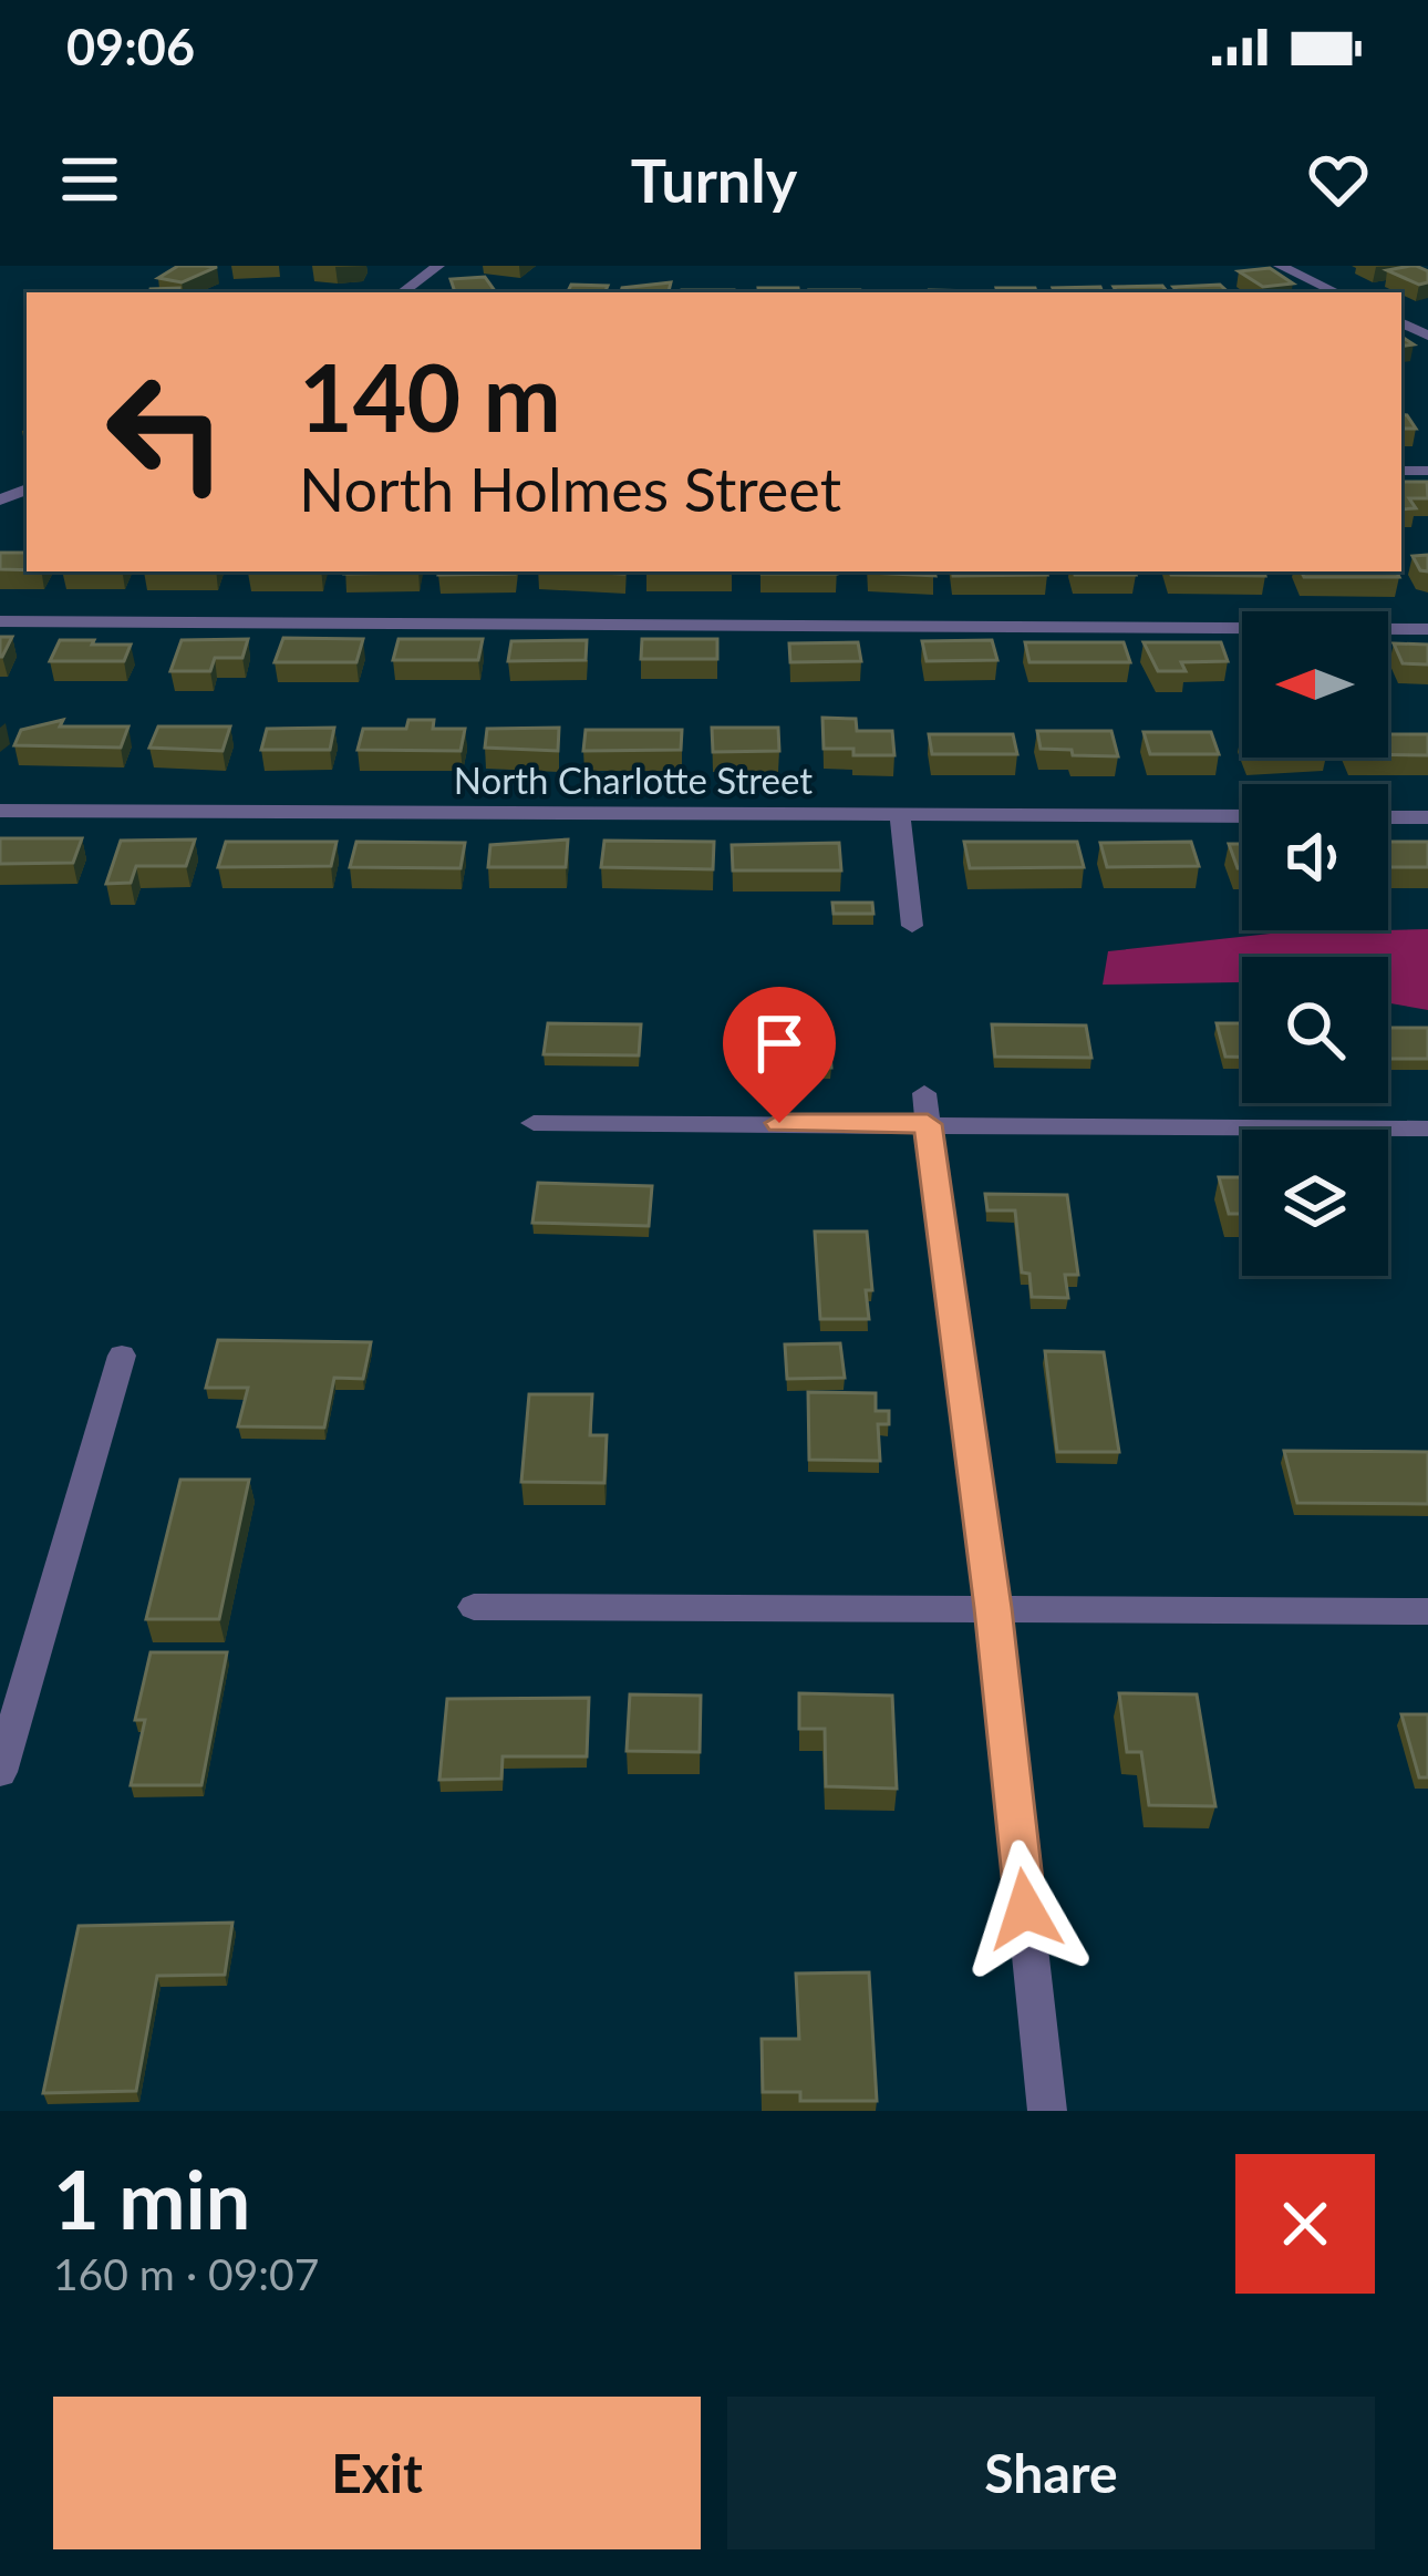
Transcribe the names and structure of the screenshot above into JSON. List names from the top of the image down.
{
  "streets": {
    "street": ["North Charlotte Street"]
  },
  "north": "left",
  "page": {
    "status": "09:06",
    "header": "Turnly",
    "turn": ["140 m", "North Holmes Street"],
    "heading": ["1 min", "160 m · 09:07"],
    "buttons": ["Exit", "Share"]
  }
}
